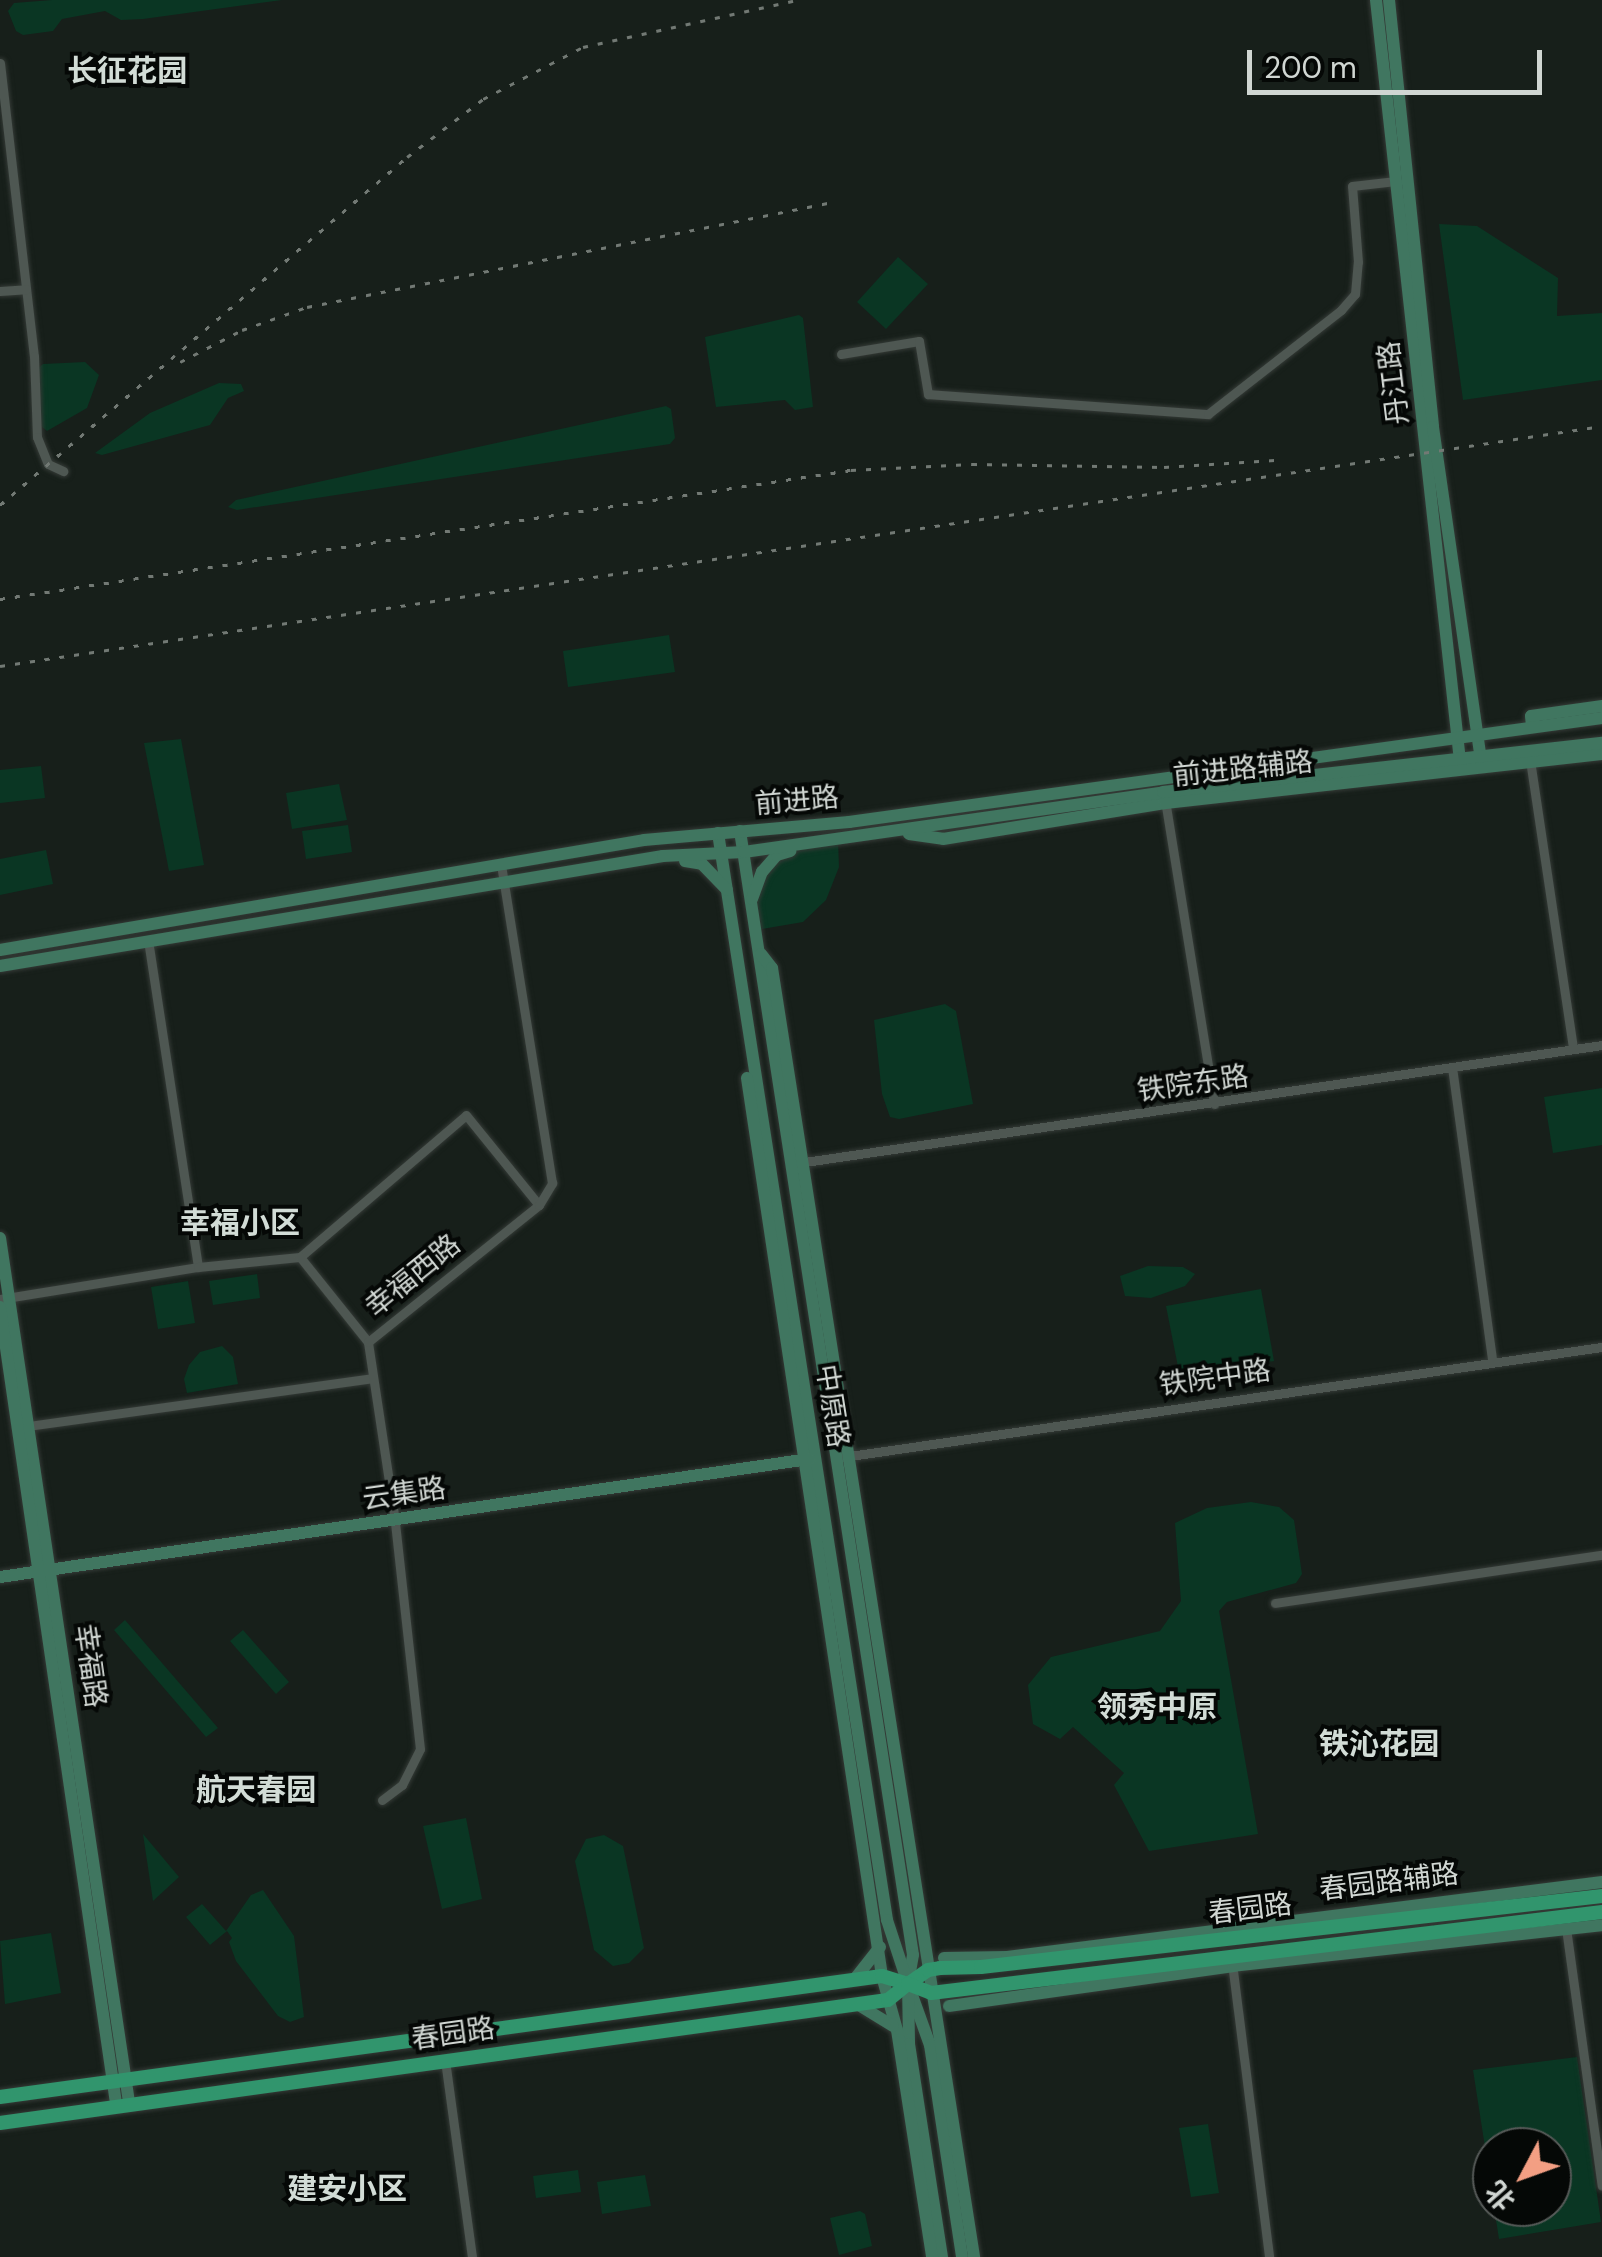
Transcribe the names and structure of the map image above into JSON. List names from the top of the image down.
{
  "streets": {
    "main road": [
      "丹江路",
      "前进路辅路",
      "前进路",
      "中原路",
      "云集路",
      "幸福路",
      "春园路辅路",
      "春园路"
    ],
    "street": ["铁院东路", "幸福西路", "铁院中路"]
  },
  "crossings": [
    ["丹江路", "前进路"],
    ["前进路辅路", "前进路"],
    ["前进路", "中原路"],
    ["铁院东路", "中原路"],
    ["幸福西路", "云集路"],
    ["铁院中路", "中原路"],
    ["中原路", "云集路"],
    ["中原路", "春园路"],
    ["云集路", "幸福路"],
    ["幸福路", "春园路"]
  ],
  "districts": [
    "长征花园",
    "幸福小区",
    "领秀中原",
    "铁沁花园",
    "航天春园",
    "建安小区"
  ],
  "scale_bar": "200 m",
  "north": "bottom left"
}
